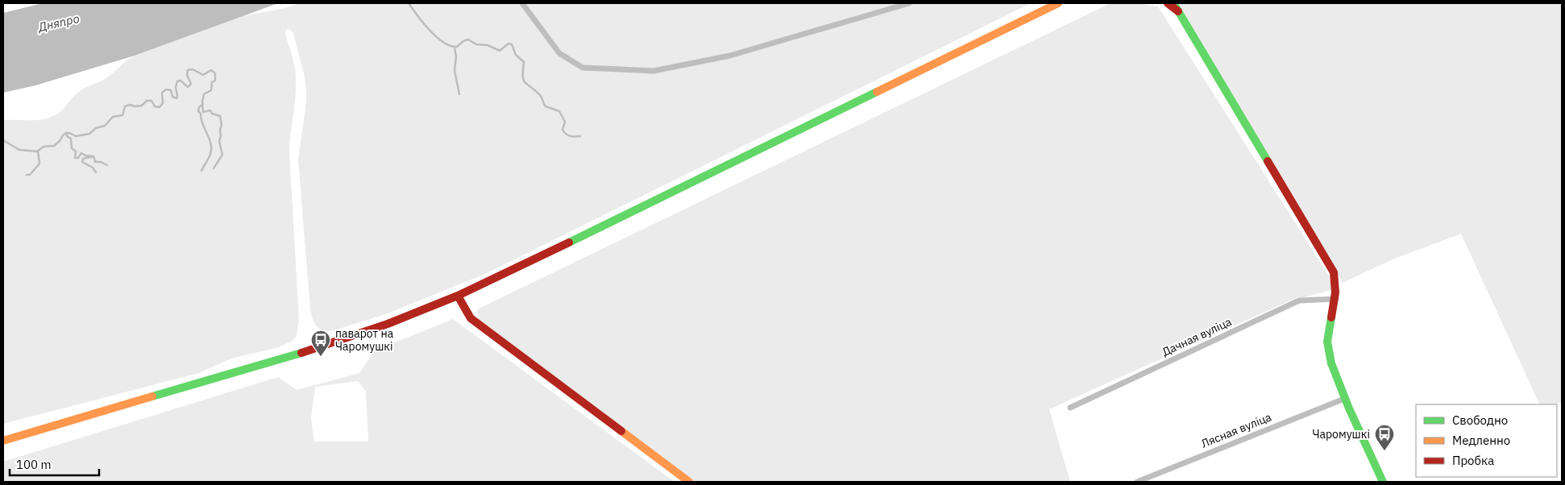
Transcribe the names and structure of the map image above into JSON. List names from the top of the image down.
{
  "streets": {
    "street": ["Дачная вуліца", "Лясная вуліца"]
  },
  "water": ["Дняпро"],
  "places": {
    "bus stop": ["паварот на Чаромушкі", "Чаромушкі"]
  },
  "legend": ["Свободно", "Медленно", "Пробка"],
  "scale_bar": "100 m"
}
